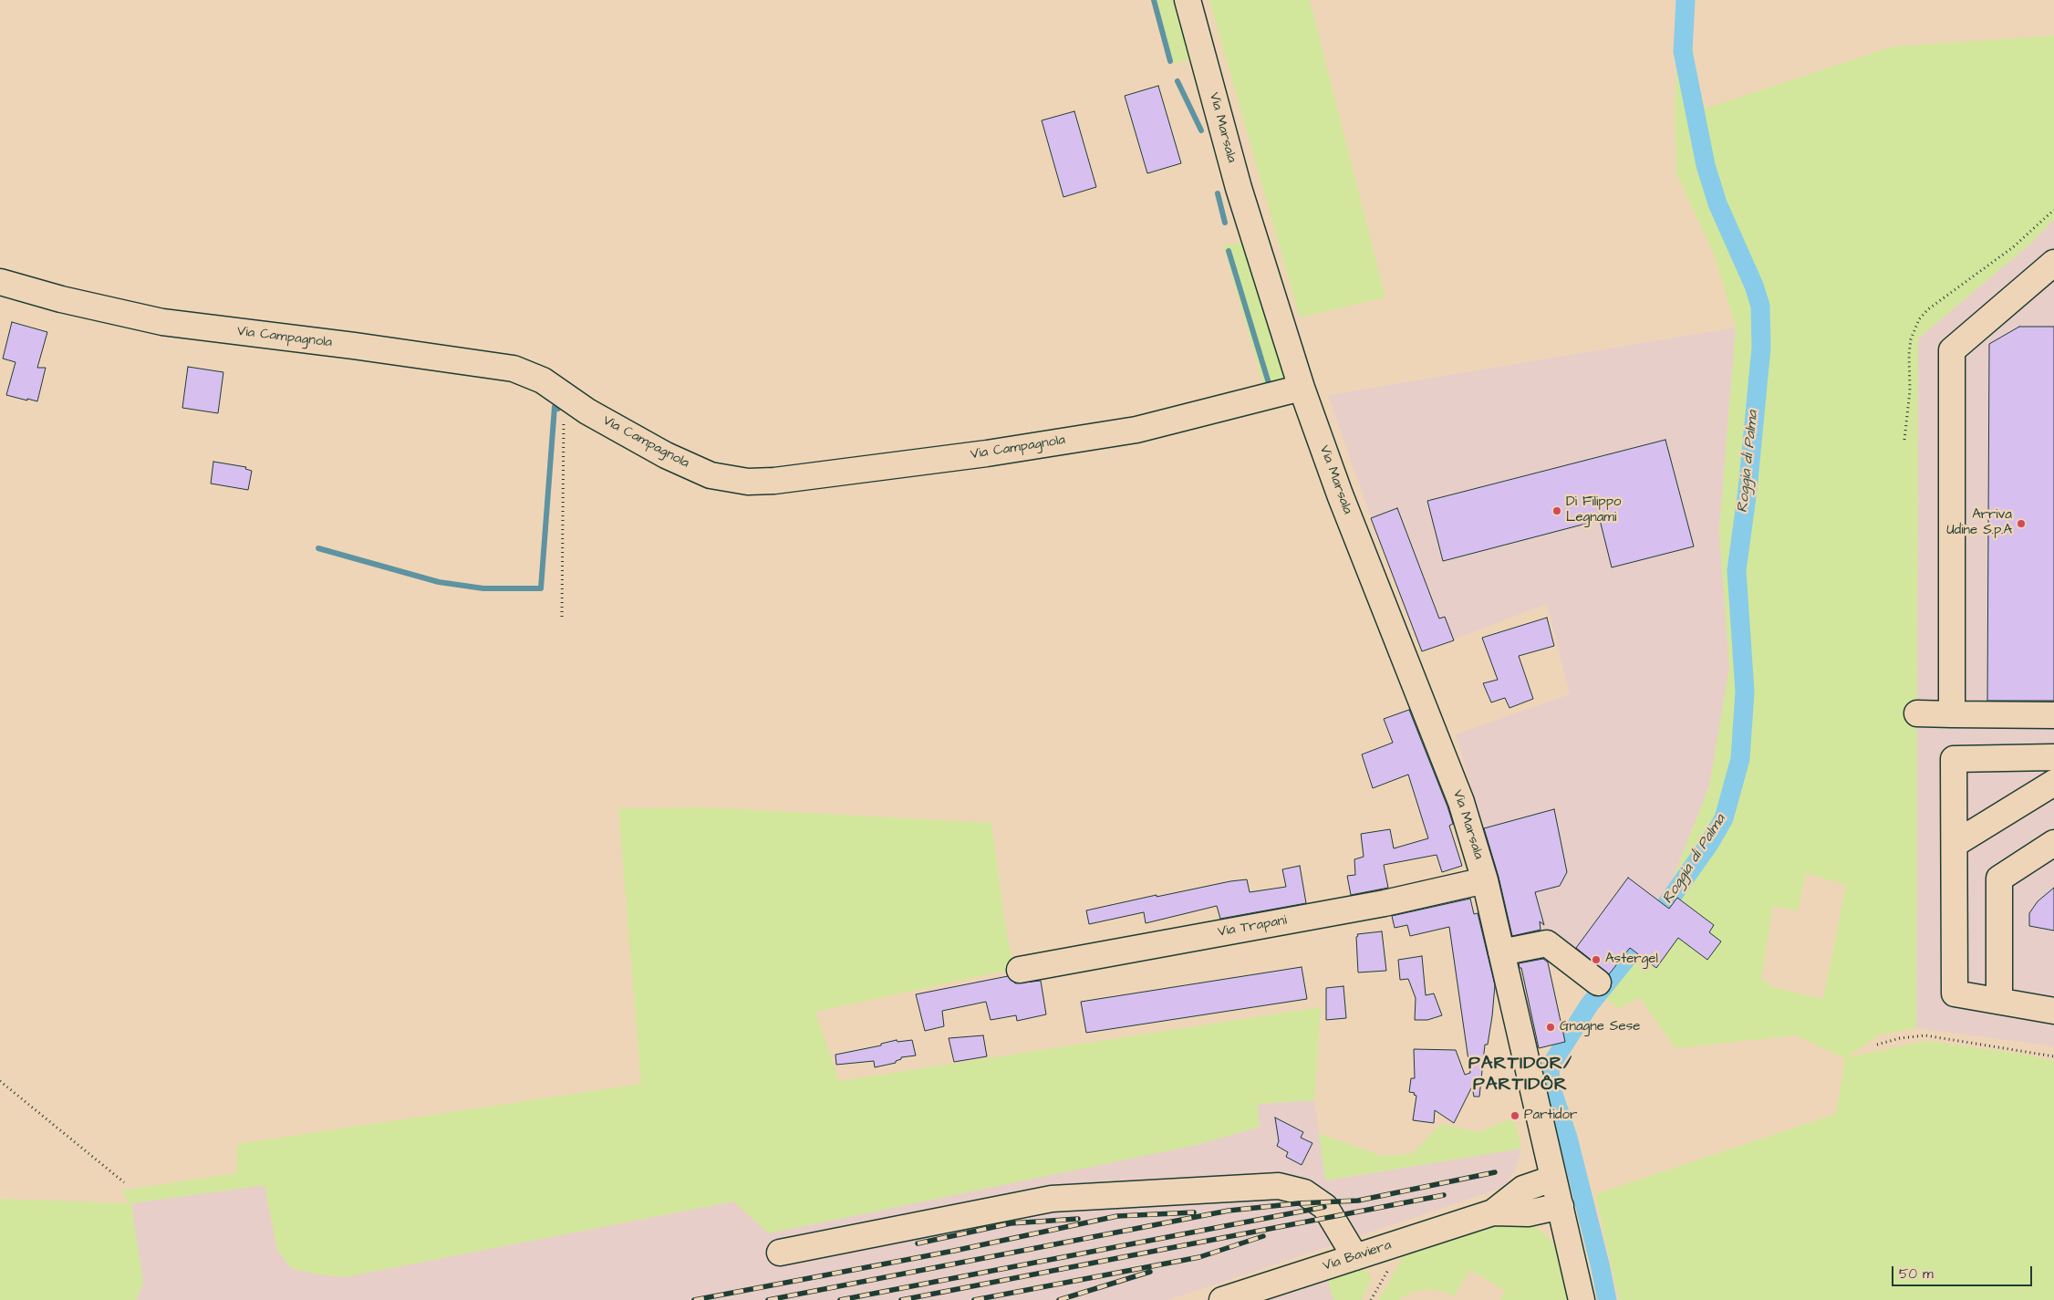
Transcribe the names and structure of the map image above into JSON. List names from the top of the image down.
{
  "streets": {
    "street": [
      "Via Marsala",
      "Via Campagnola",
      "Via Trapani",
      "Via Baviera"
    ]
  },
  "crossings": [
    ["Via Marsala", "Via Campagnola"],
    ["Via Marsala", "Via Trapani"],
    ["Via Marsala", "Via Baviera"]
  ],
  "districts": ["PARTIDOR/ PARTIDÔR"],
  "water": ["Roggia di Palma"],
  "places": [
    "Di Filippo Legnami",
    "Arriva Udine S.p.A",
    "Astergel",
    "Gnagne Sese",
    "Partidor"
  ],
  "scale_bar": "50 m"
}
